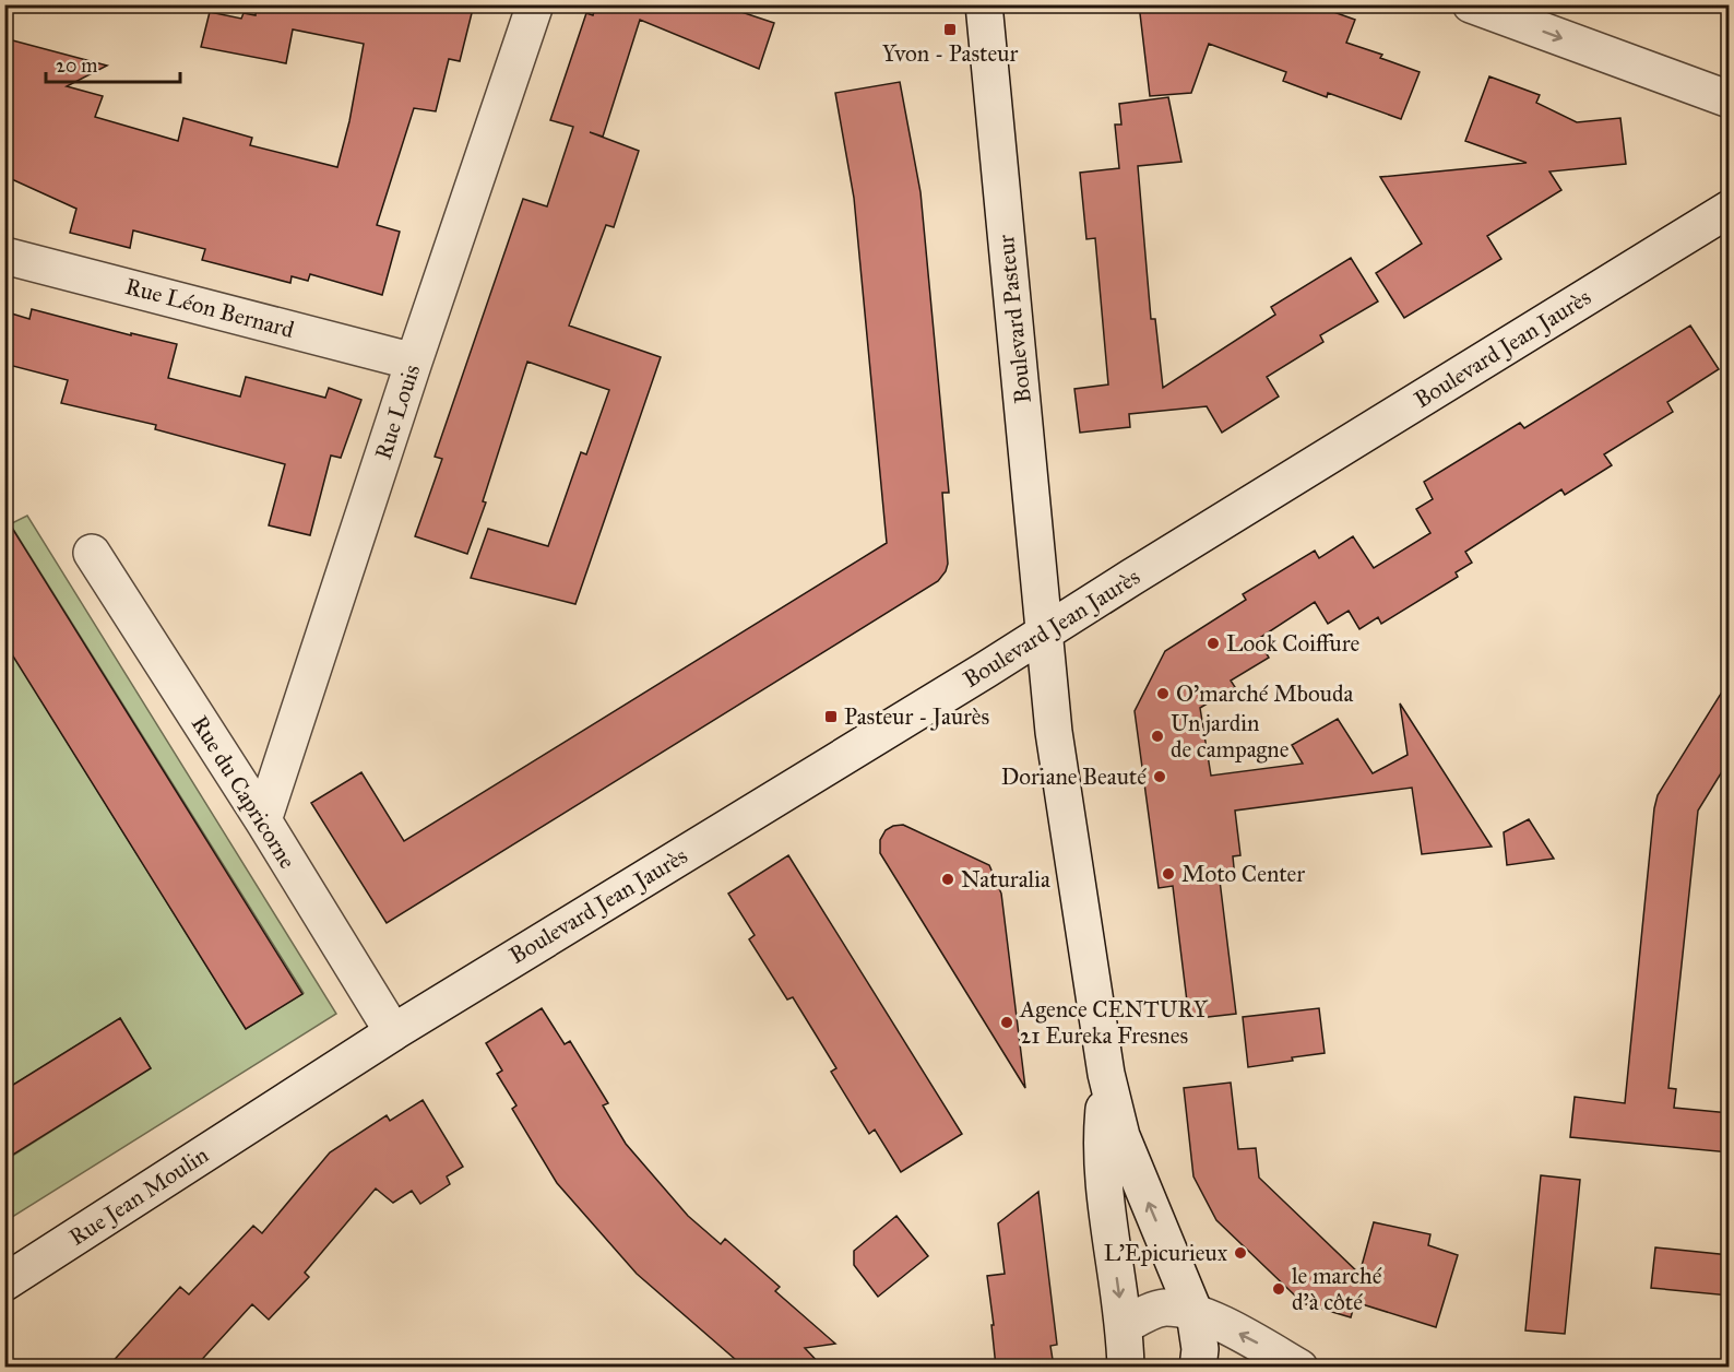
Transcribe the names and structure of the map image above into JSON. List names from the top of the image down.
{
  "streets": {
    "street": [
      "Rue Léon Bernard",
      "Boulevard Pasteur",
      "Boulevard Jean Jaurès",
      "Rue Louis",
      "Rue du Capricorne",
      "Rue Jean Moulin"
    ]
  },
  "crossings": [
    ["Rue Léon Bernard", "Rue Louis"],
    ["Boulevard Pasteur", "Boulevard Jean Jaurès"],
    ["Boulevard Jean Jaurès", "Rue du Capricorne"],
    ["Boulevard Jean Jaurès", "Rue Jean Moulin"],
    ["Rue Louis", "Rue du Capricorne"]
  ],
  "places": {
    "transit": ["Yvon - Pasteur", "Pasteur - Jaurès"],
    "other": [
      "Look Coiffure",
      "O'marché Mbouda",
      "Un jardin de campagne",
      "Doriane Beauté",
      "Moto Center",
      "Naturalia",
      "Agence CENTURY 21 Eureka Fresnes",
      "L'Epicurieux",
      "le marché d'à côté"
    ]
  },
  "scale_bar": "20 m"
}
